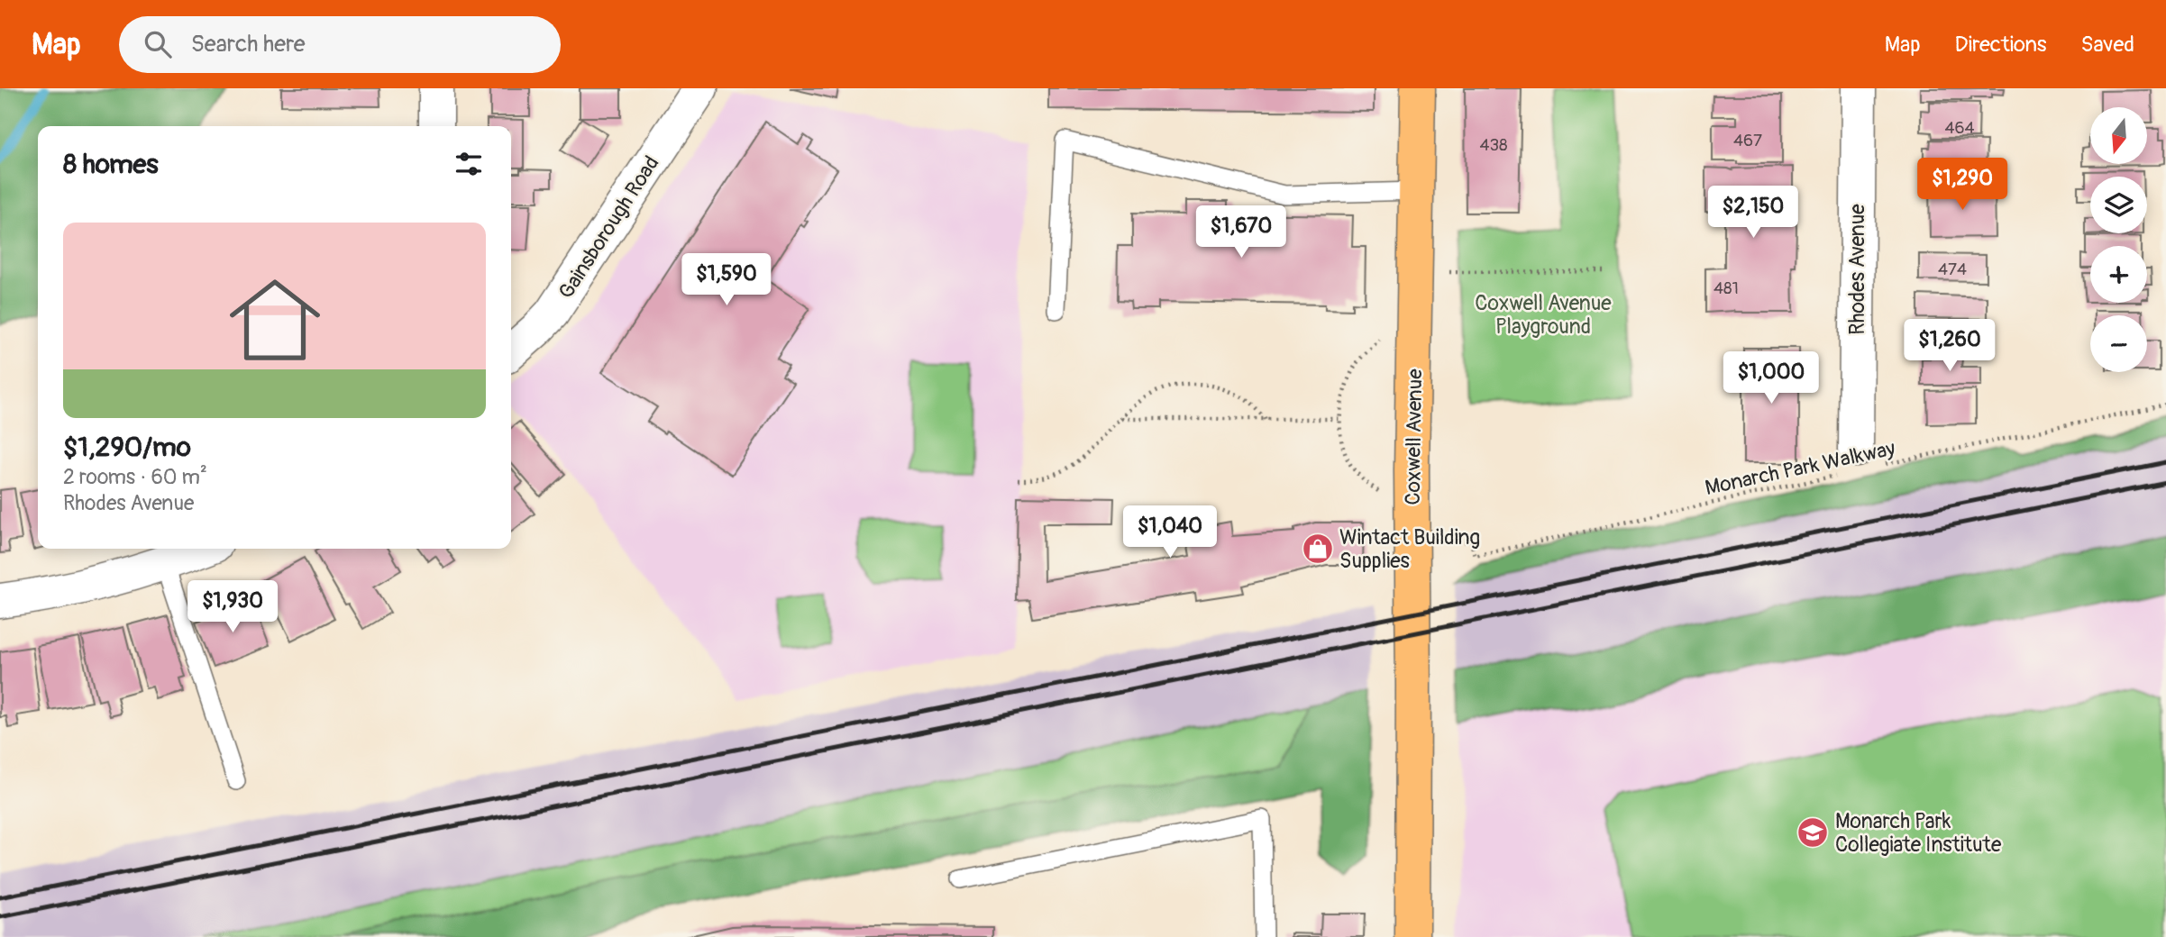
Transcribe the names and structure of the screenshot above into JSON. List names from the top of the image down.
{
  "streets": {
    "main road": ["Coxwell Avenue"],
    "street": ["Gainsborough Road", "Rhodes Avenue"],
    "path": ["Monarch Park Walkway"]
  },
  "crossings": [
    ["Rhodes Avenue", "Monarch Park Walkway"]
  ],
  "parks": ["Coxwell Avenue Playground"],
  "places": {
    "shop": ["Wintact Building Supplies"],
    "school or university": ["Monarch Park Collegiate Institute"]
  },
  "house_numbers": [
    "464",
    "467",
    "438",
    "474",
    "481"
  ],
  "north": "bottom",
  "page": {
    "header": "Map",
    "search": "Search here",
    "nav": ["Map", "Directions", "Saved"],
    "map_buttons": ["+", "−"],
    "heading": "8 homes",
    "price": [
      "$1,290",
      "$2,150",
      "$1,670",
      "$1,590",
      "$1,260",
      "$1,000",
      "$1,040",
      "$1,930"
    ],
    "list": [
      {
        "name": "$1,290/mo",
        "note": "2 rooms · 60 m² · Rhodes Avenue"
      }
    ]
  }
}
